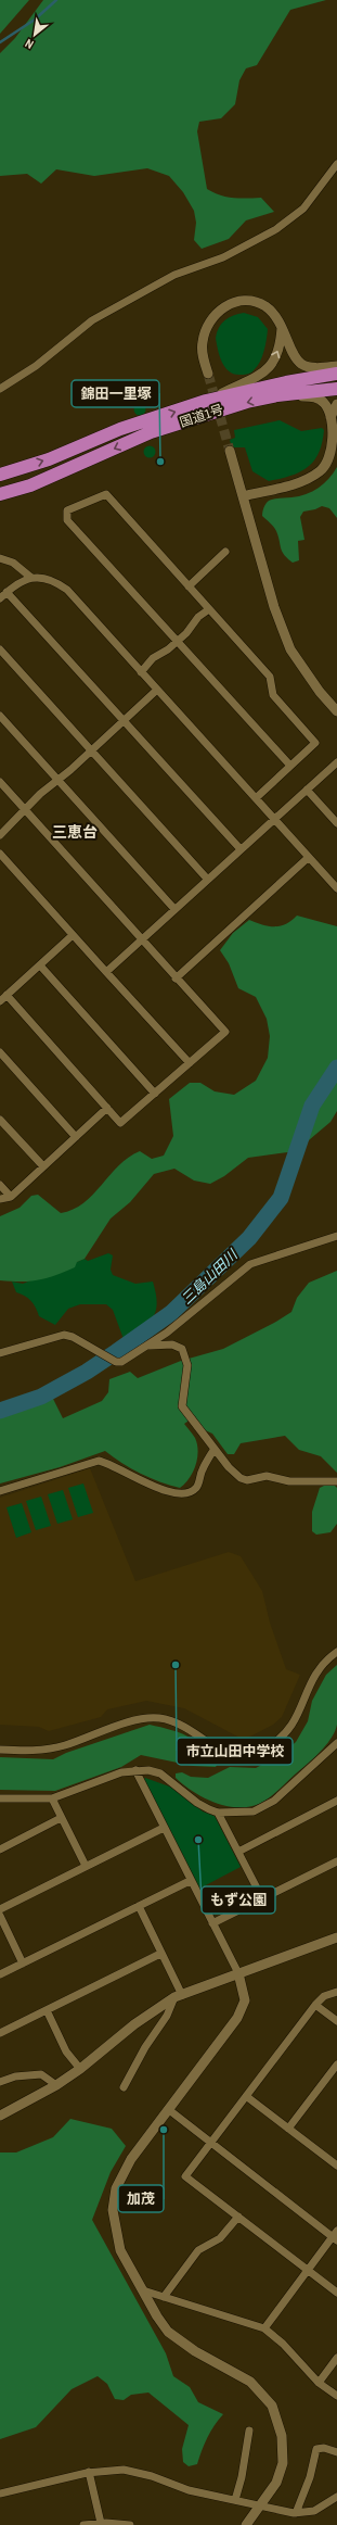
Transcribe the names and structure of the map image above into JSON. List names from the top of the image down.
{
  "streets": {
    "highway": ["国道1号"]
  },
  "districts": ["三恵台"],
  "water": ["三島山田川"],
  "places": [
    "錦田一里塚",
    "市立山田中学校",
    "もず公園",
    "加茂"
  ],
  "north": "bottom left"
}
